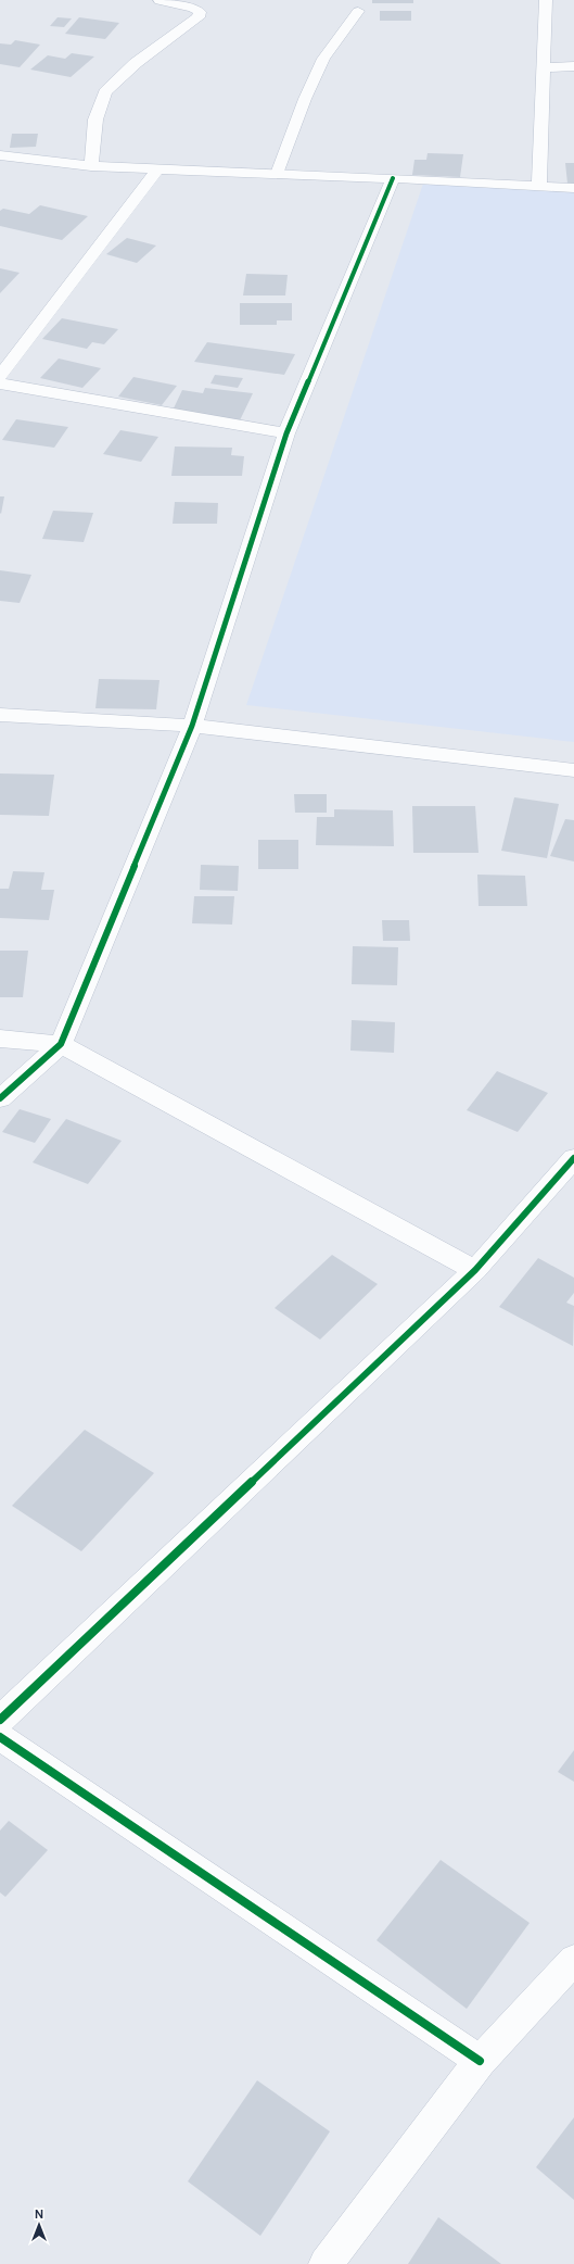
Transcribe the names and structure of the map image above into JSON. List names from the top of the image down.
{
  "north": "top"
}
